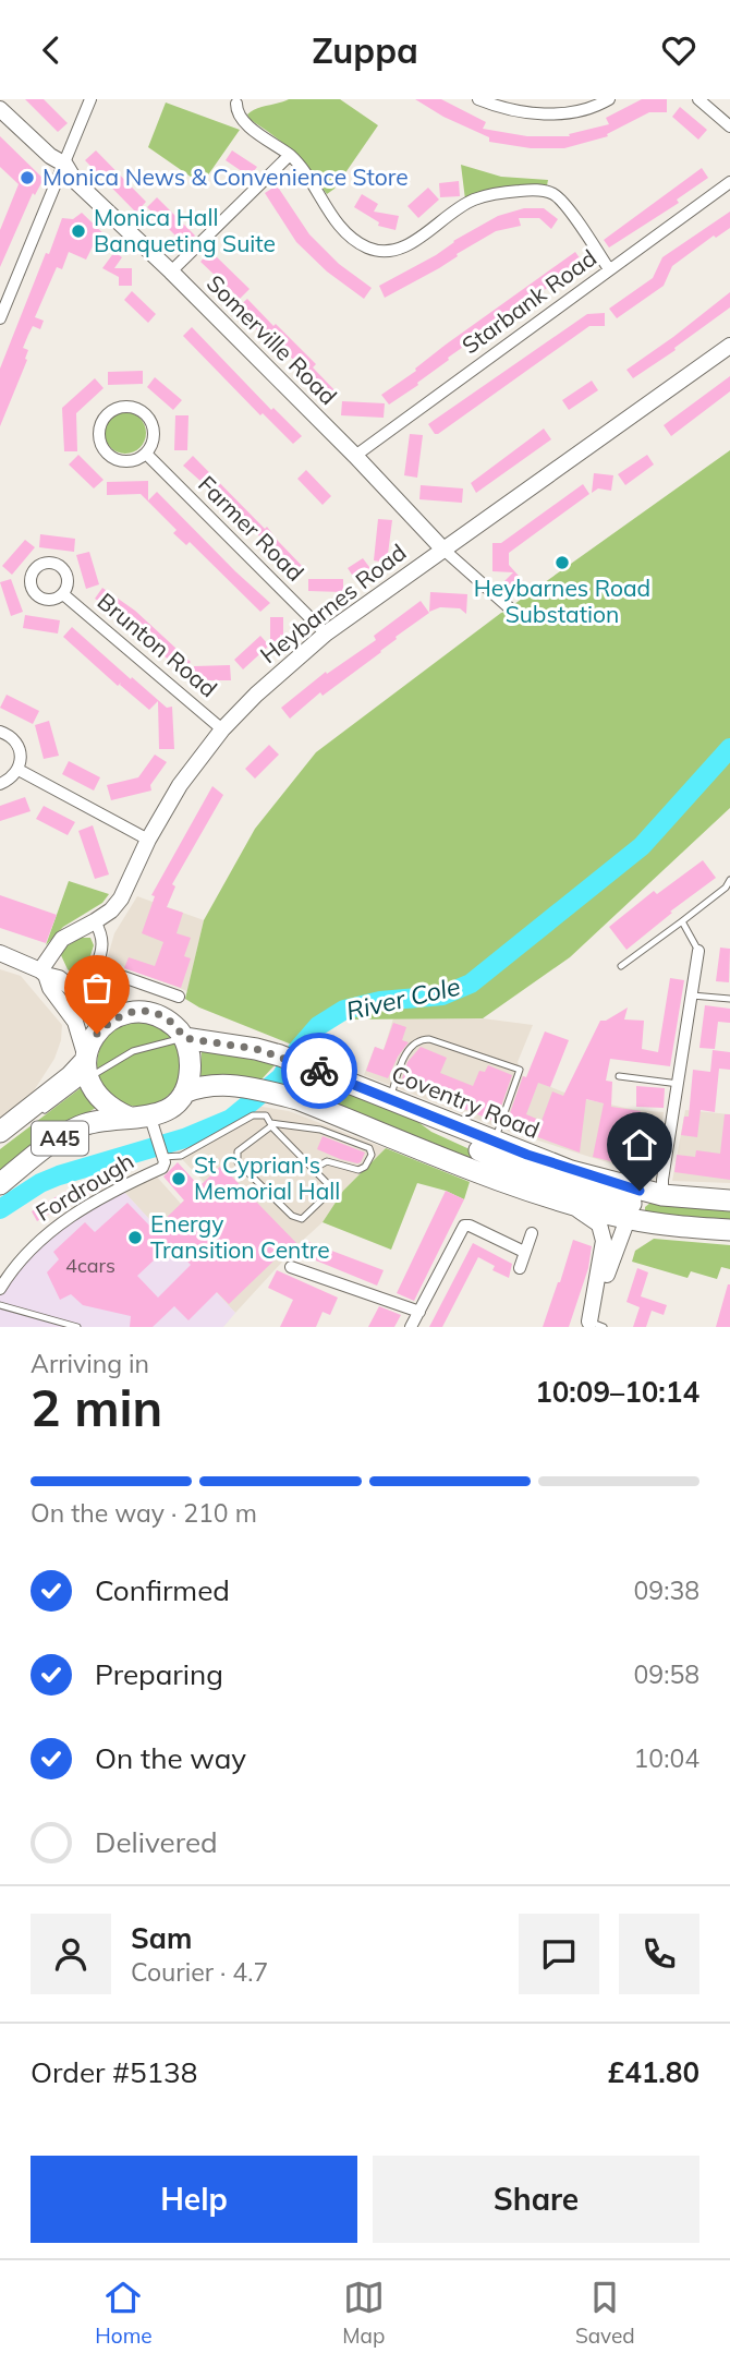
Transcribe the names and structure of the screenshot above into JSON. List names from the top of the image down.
{
  "streets": {
    "highway": ["Coventry Road", "A45"],
    "street": [
      "Starbank Road",
      "Somerville Road",
      "Farmer Road",
      "Heybarnes Road",
      "Brunton Road",
      "Fordrough"
    ]
  },
  "crossings": [
    ["Starbank Road", "Somerville Road"],
    ["Somerville Road", "Heybarnes Road"],
    ["Farmer Road", "Heybarnes Road"],
    ["Heybarnes Road", "Brunton Road"],
    ["A45", "Fordrough"]
  ],
  "water": ["River Cole"],
  "places": [
    "Monica News & Convenience Store",
    "Monica Hall Banqueting Suite",
    "Heybarnes Road Substation",
    "St Cyprian's Memorial Hall",
    "Energy Transition Centre"
  ],
  "house_numbers": ["4cars"],
  "page": {
    "header": "Zuppa",
    "heading": ["2 min", "Arriving in", "10:09–10:14"],
    "panel": [
      "Sam",
      "Courier · 4.7",
      "Order #5138",
      "£41.80"
    ],
    "bar": "On the way · 210 m",
    "list": [
      ["Confirmed", "09:38"],
      ["Preparing", "09:58"],
      ["On the way", "10:04"],
      "Delivered"
    ],
    "buttons": ["Help", "Share"],
    "tabs": ["Home", "Map", "Saved"]
  }
}
